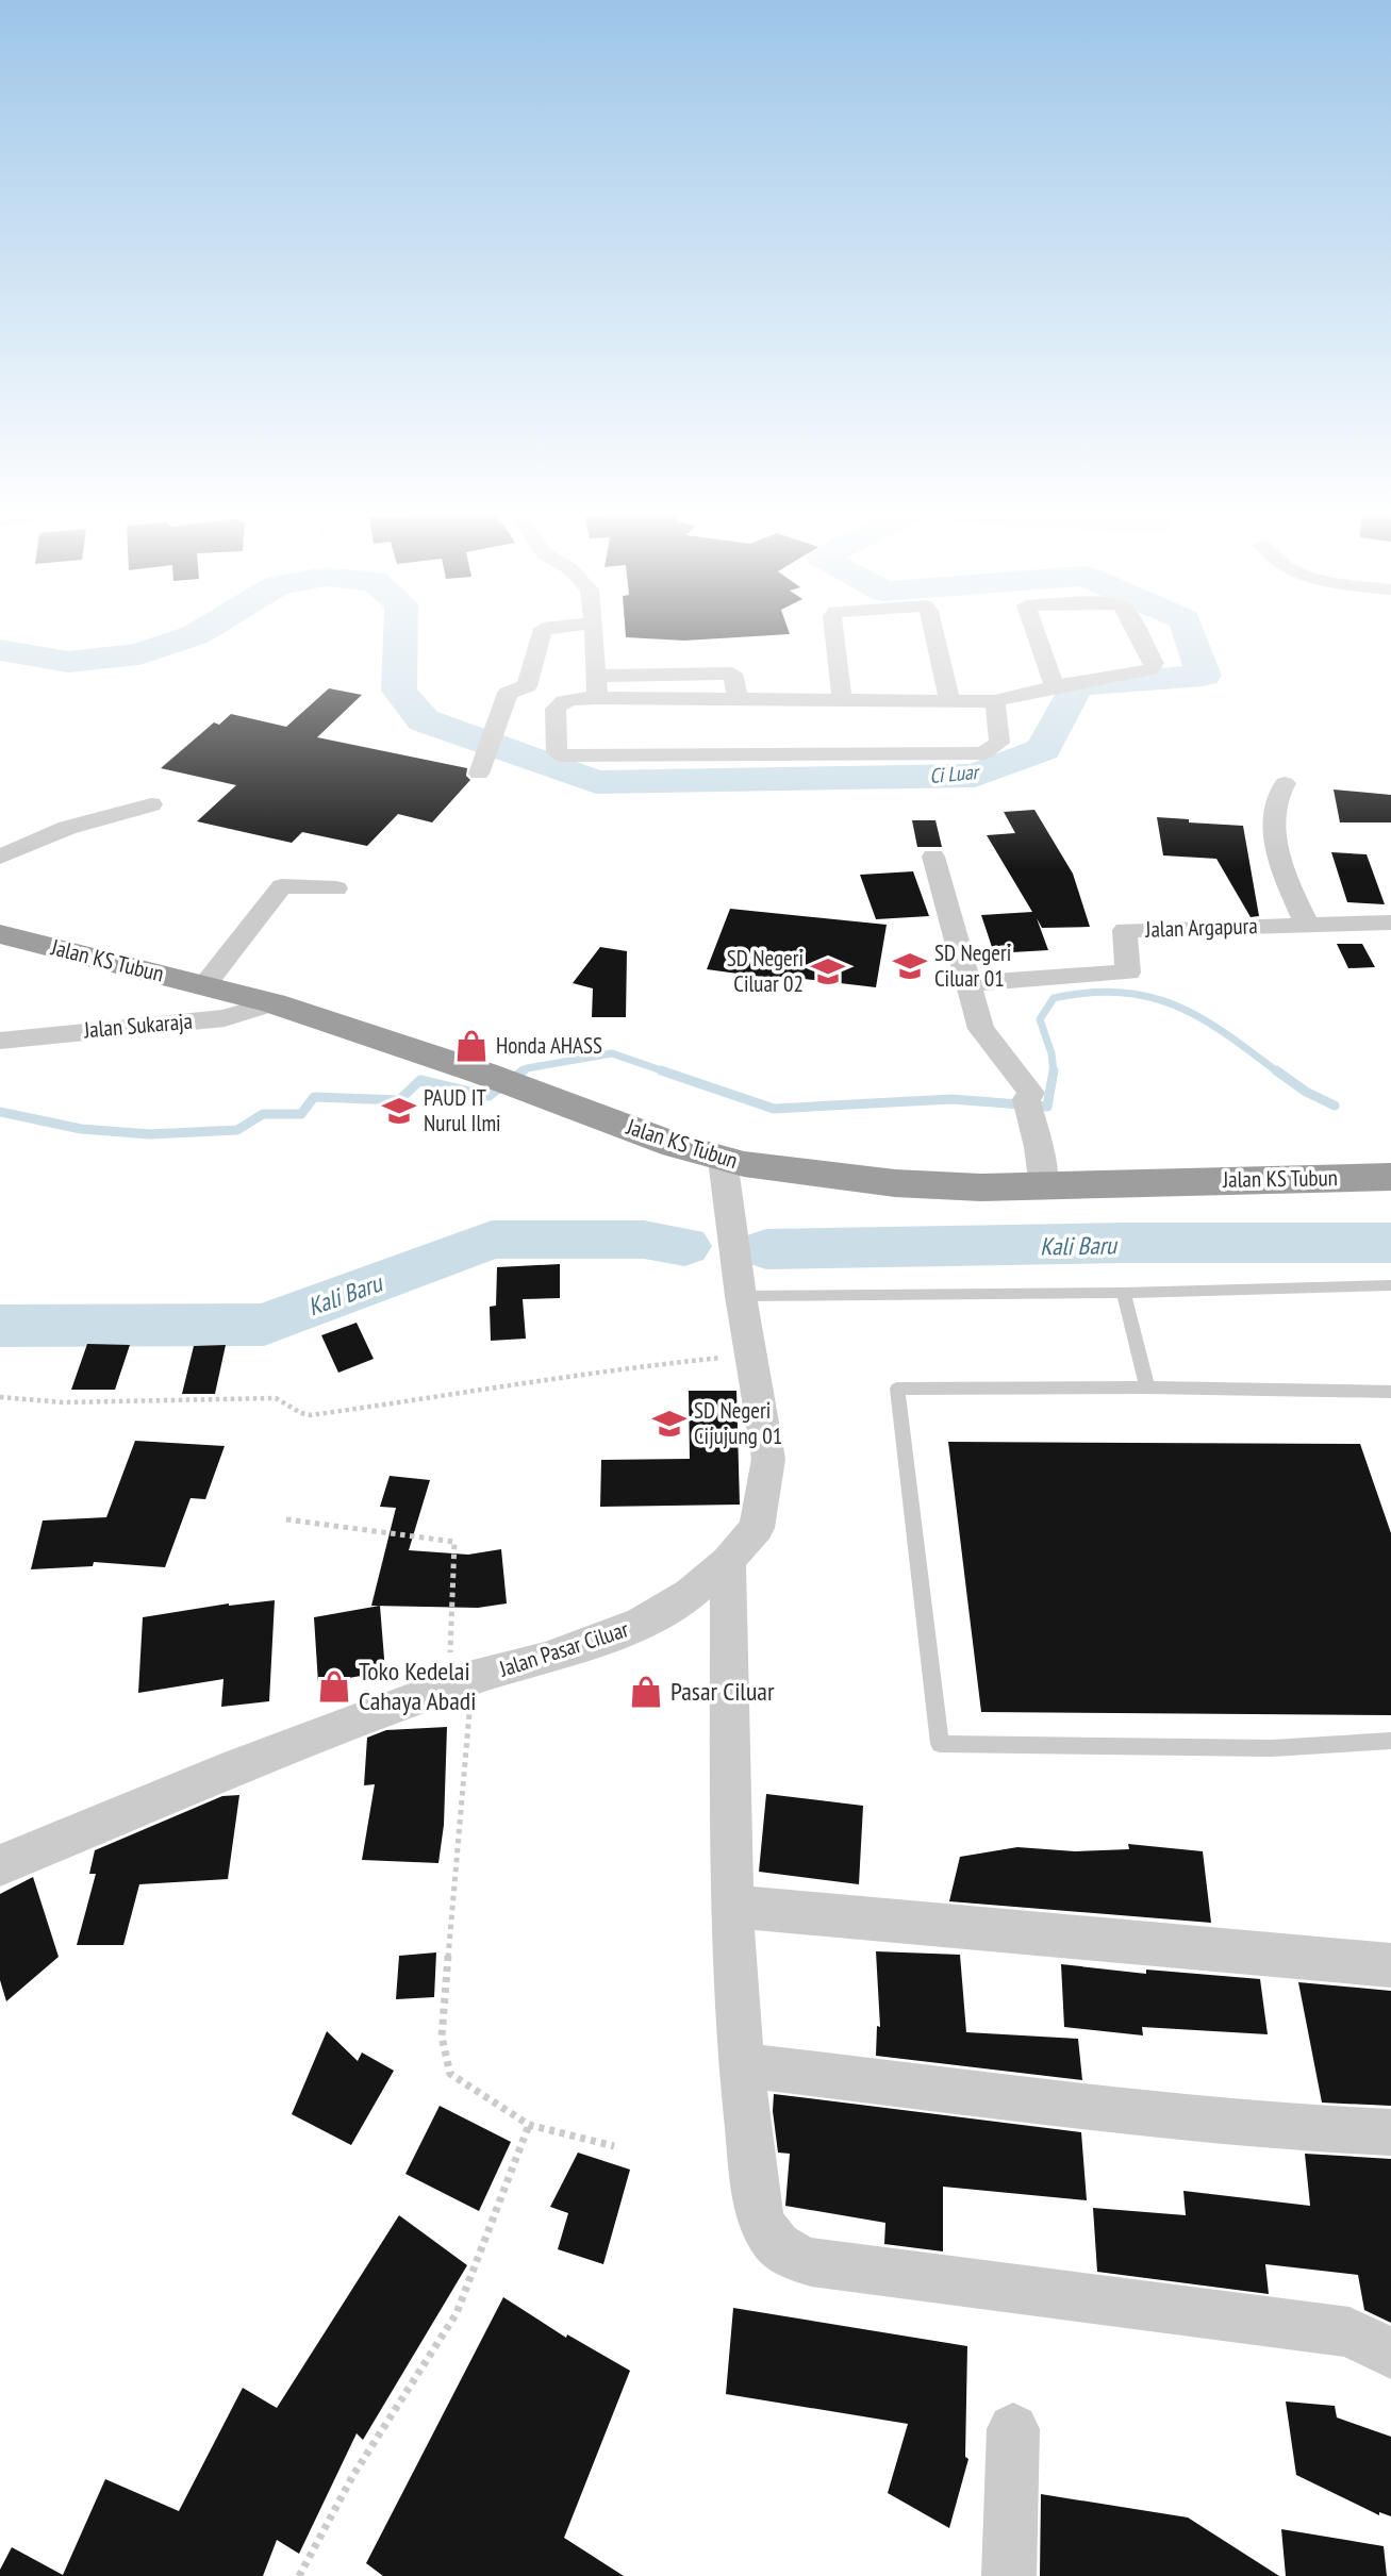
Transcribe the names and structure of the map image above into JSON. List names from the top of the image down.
{
  "streets": {
    "highway": ["Jalan KS Tubun"],
    "street": ["Jalan Argapura", "Jalan Sukaraja", "Jalan Pasar Ciluar"]
  },
  "crossings": [
    ["Jalan KS Tubun", "Jalan Sukaraja"],
    ["Jalan KS Tubun", "Jalan Pasar Ciluar"]
  ],
  "water": ["Ci Luar", "Kali Baru"],
  "places": {
    "school or university": [
      "SD Negeri Ciluar 01",
      "SD Negeri Ciluar 02",
      "PAUD IT Nurul Ilmi",
      "SD Negeri Cijujung 01"
    ],
    "shop": ["Honda AHASS", "Toko Kedelai Cahaya Abadi", "Pasar Ciluar"]
  }
}
